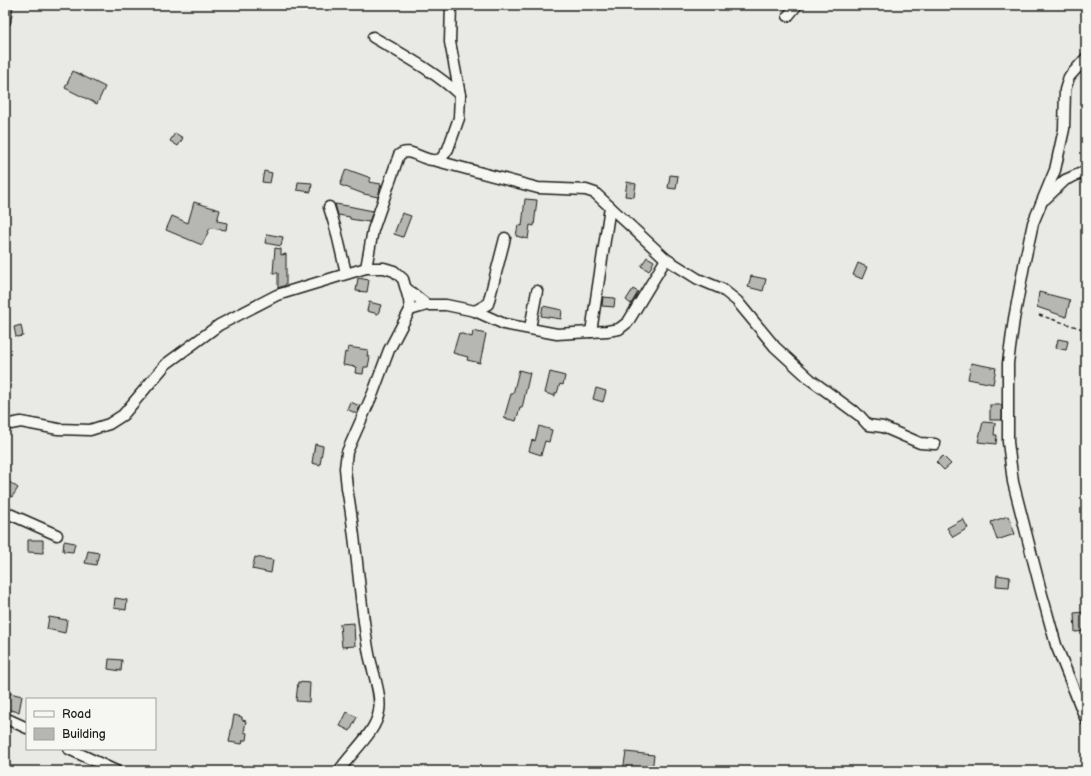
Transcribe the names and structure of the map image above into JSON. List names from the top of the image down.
{
  "legend": ["Road", "Building"]
}
